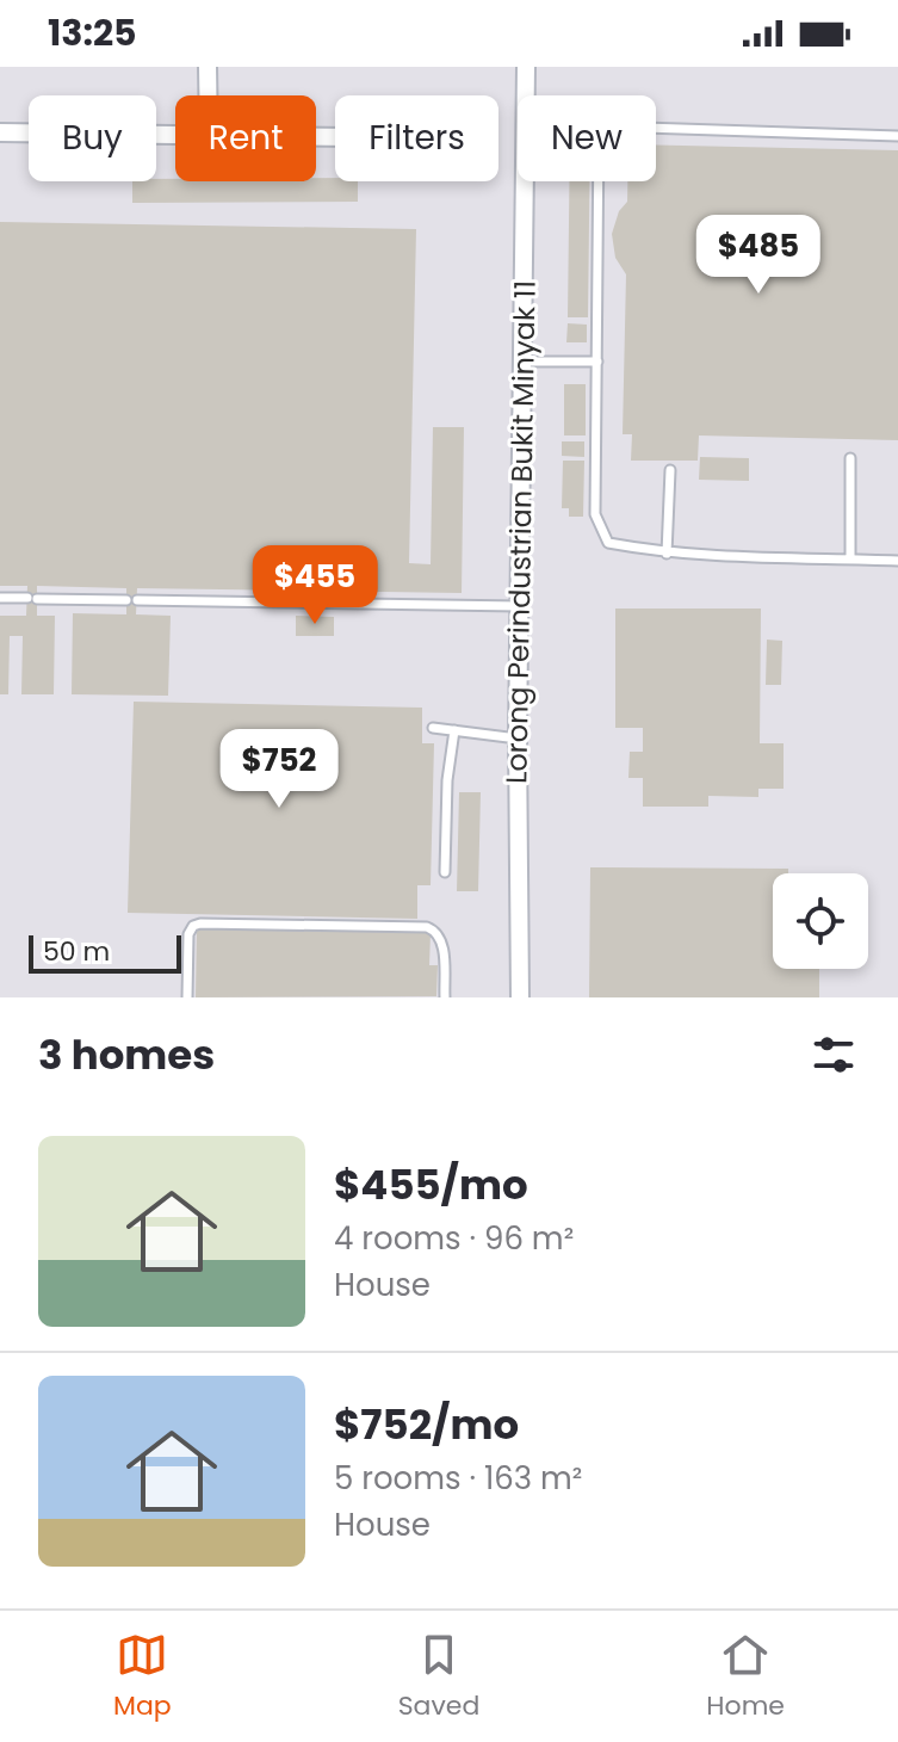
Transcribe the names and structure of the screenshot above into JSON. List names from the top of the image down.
{
  "streets": {
    "street": ["Lorong Perindustrian Bukit Minyak 11"]
  },
  "scale_bar": "50 m",
  "page": {
    "status": "13:25",
    "chip": [
      "Buy",
      "Rent",
      "Filters",
      "New"
    ],
    "price": ["$485", "$455", "$752"],
    "scale": "50 m",
    "heading": "3 homes",
    "list": [
      {
        "name": "$455/mo",
        "note": "4 rooms · 96 m² · House"
      },
      {
        "name": "$752/mo",
        "note": "5 rooms · 163 m² · House"
      }
    ],
    "tabs": ["Map", "Saved", "Home"]
  }
}
